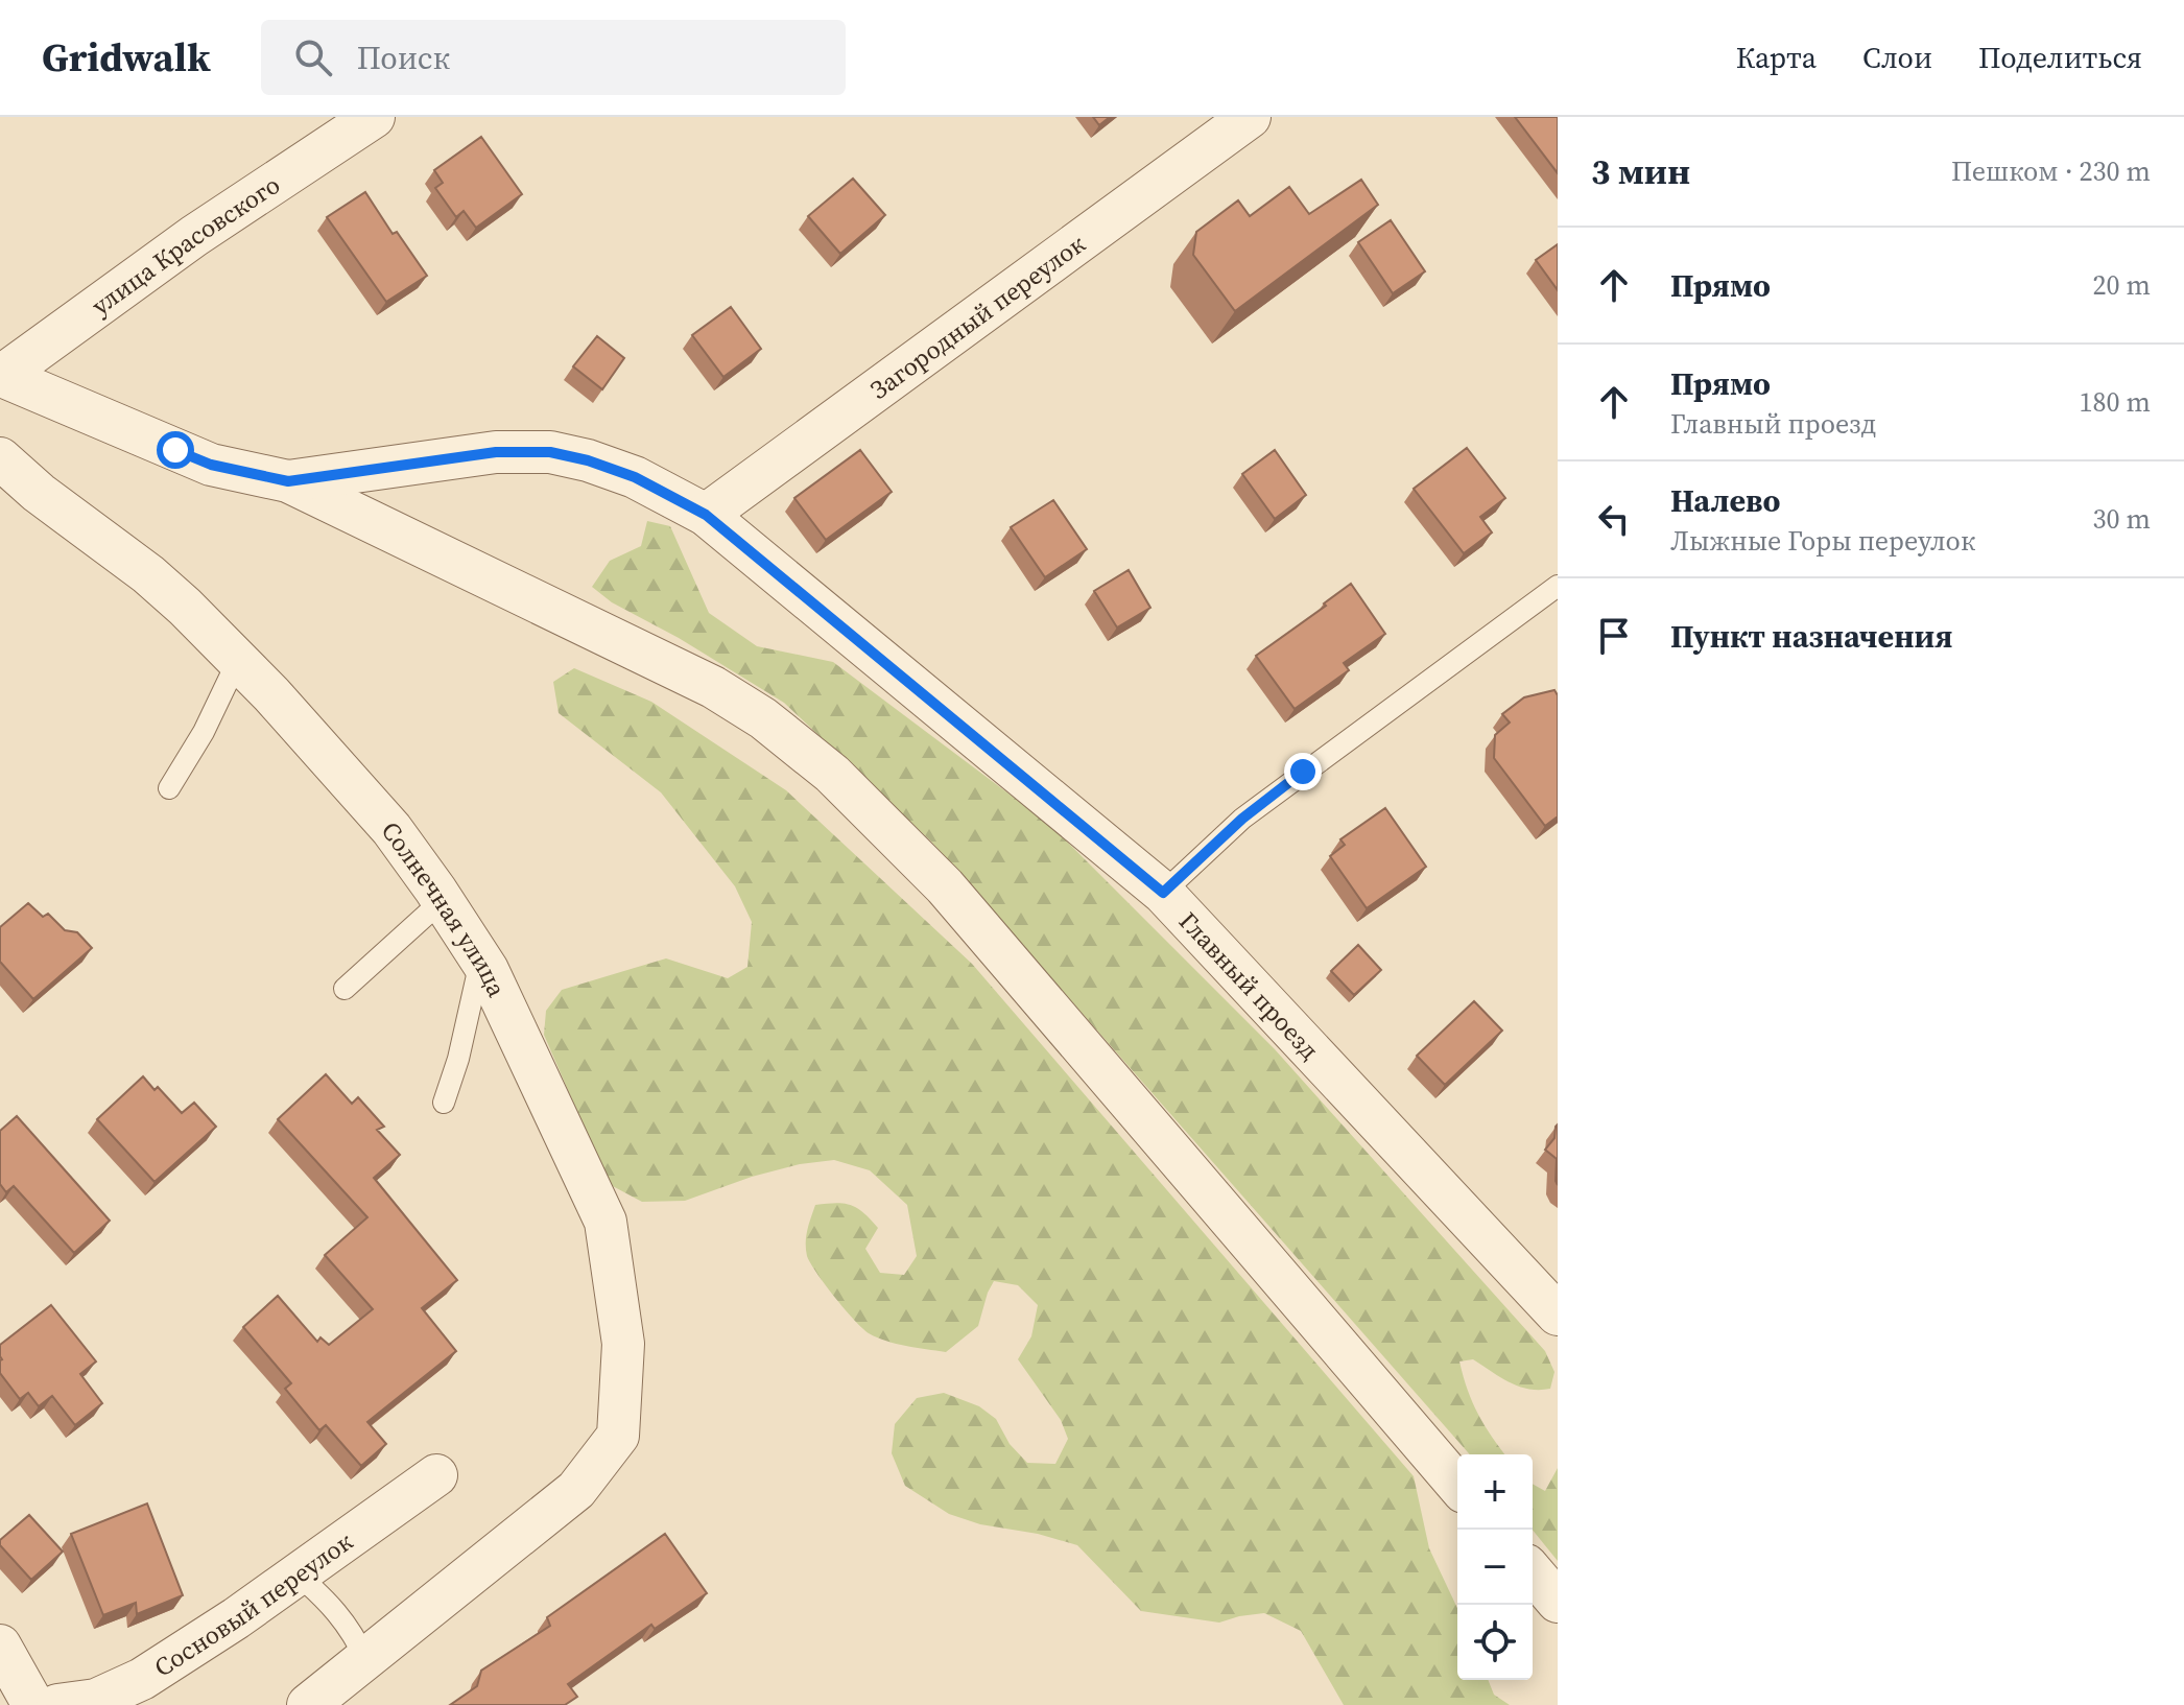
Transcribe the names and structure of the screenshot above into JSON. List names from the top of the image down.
{
  "streets": {
    "street": [
      "улица Красовского",
      "Загородный переулок",
      "Солнечная улица",
      "Главный проезд",
      "Сосновый переулок"
    ]
  },
  "crossings": [
    ["Загородный переулок", "Главный проезд"]
  ],
  "page": {
    "header": "Gridwalk",
    "search": "Поиск",
    "nav": ["Карта", "Слои", "Поделиться"],
    "heading": ["3 мин", "Пешком · 230 m"],
    "list": [
      ["Прямо", "20 m"],
      ["Прямо", "Главный проезд", "180 m"],
      ["Налево", "Лыжные Горы переулок", "30 m"],
      "Пункт назначения"
    ],
    "map_buttons": ["+", "−"]
  }
}
